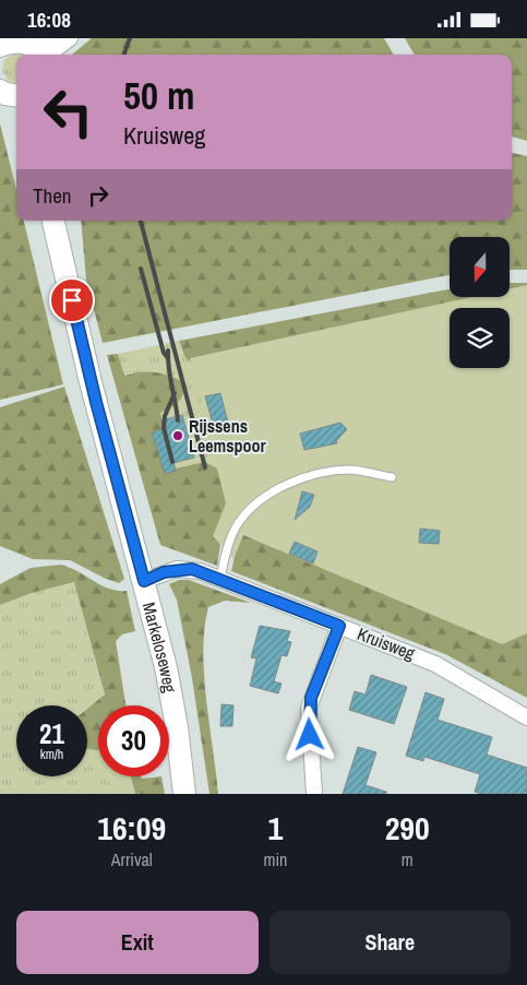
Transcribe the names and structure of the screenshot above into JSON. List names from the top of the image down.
{
  "streets": {
    "main road": ["Markeloseweg"],
    "street": ["Kruisweg"]
  },
  "crossings": [
    ["Kruisweg", "Markeloseweg"]
  ],
  "places": ["Rijssens Leemspoor"],
  "north": "bottom",
  "page": {
    "status": "16:08",
    "turn": ["50 m", "Kruisweg"],
    "then": "Then",
    "speed": "21 km/h",
    "limit": "30",
    "eta": [
      "16:09",
      "Arrival",
      "1",
      "min",
      "290",
      "m"
    ],
    "buttons": ["Exit", "Share"]
  }
}
